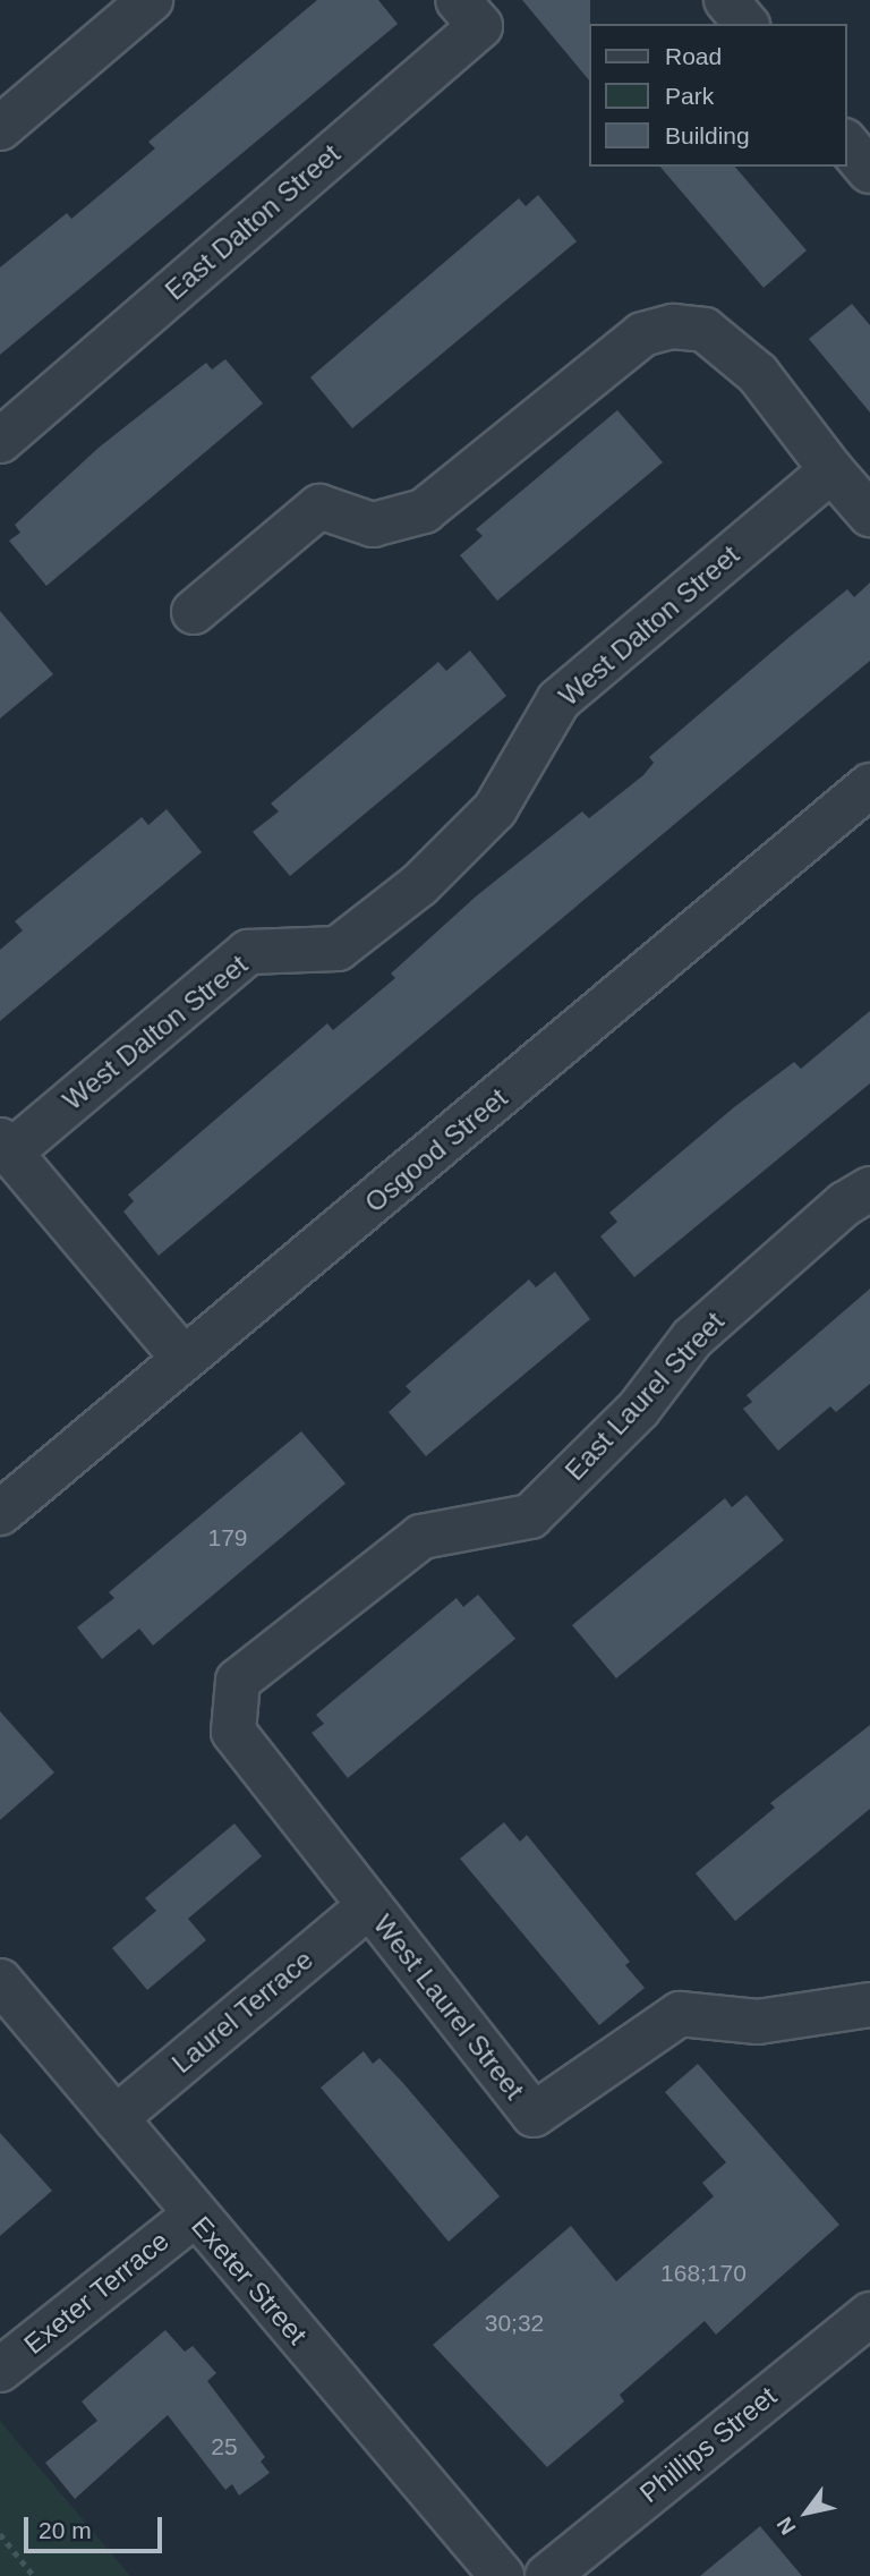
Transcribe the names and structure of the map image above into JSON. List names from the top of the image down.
{
  "streets": {
    "street": [
      "East Dalton Street",
      "West Dalton Street",
      "Osgood Street",
      "East Laurel Street",
      "West Laurel Street",
      "Laurel Terrace",
      "Exeter Street",
      "Exeter Terrace",
      "Phillips Street"
    ]
  },
  "crossings": [
    ["East Laurel Street", "West Laurel Street"],
    ["East Laurel Street", "Laurel Terrace"],
    ["West Laurel Street", "Laurel Terrace"],
    ["Laurel Terrace", "Exeter Street"],
    ["Exeter Street", "Exeter Terrace"]
  ],
  "house_numbers": [
    "179",
    "168;170",
    "30;32",
    "25"
  ],
  "legend": ["Road", "Park", "Building"],
  "scale_bar": "20 m",
  "north": "bottom left"
}
